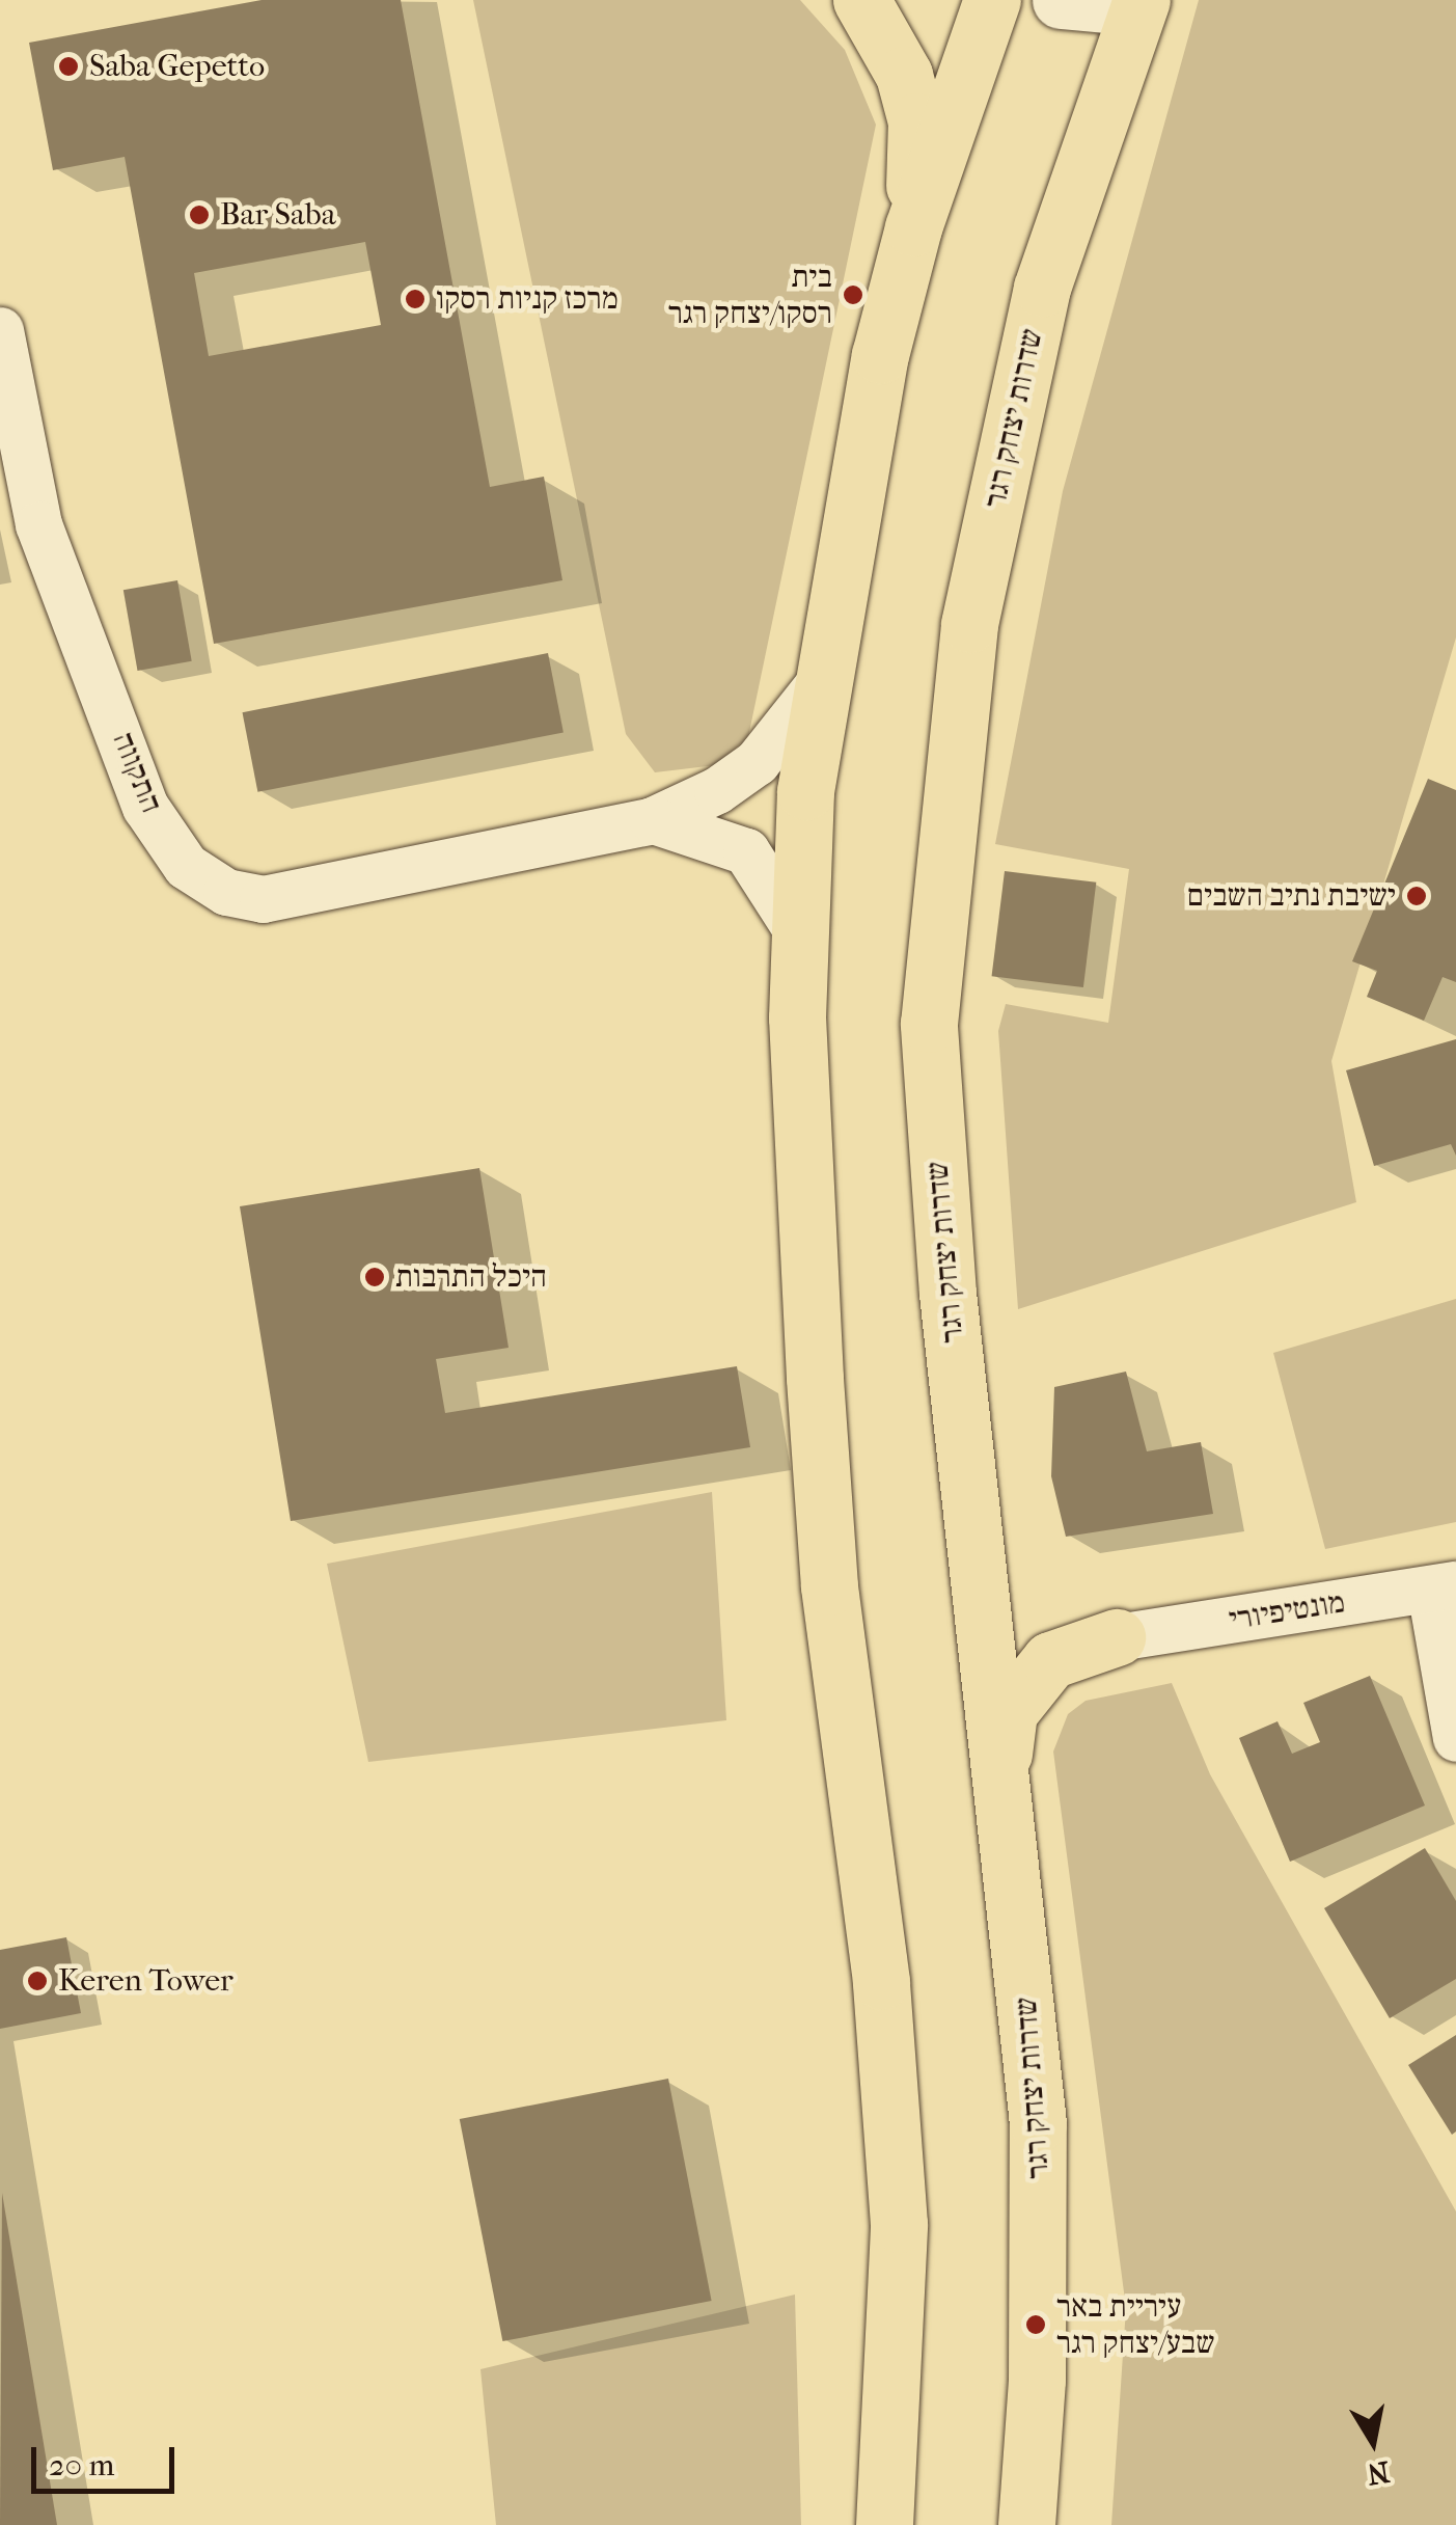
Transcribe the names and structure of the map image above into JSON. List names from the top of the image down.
{
  "streets": {
    "main road": ["שדרות יצחק רגר"],
    "street": ["התקווה", "מונטיפיורי"]
  },
  "places": [
    "Saba Gepetto",
    "Bar Saba",
    "בית רסקו/יצחק רגר",
    "מרכז קניות רסקו",
    "ישיבת נתיב השבים",
    "היכל התרבות",
    "Keren Tower",
    "עיריית באר שבע/יצחק רגר"
  ],
  "scale_bar": "20 m",
  "north": "bottom"
}
